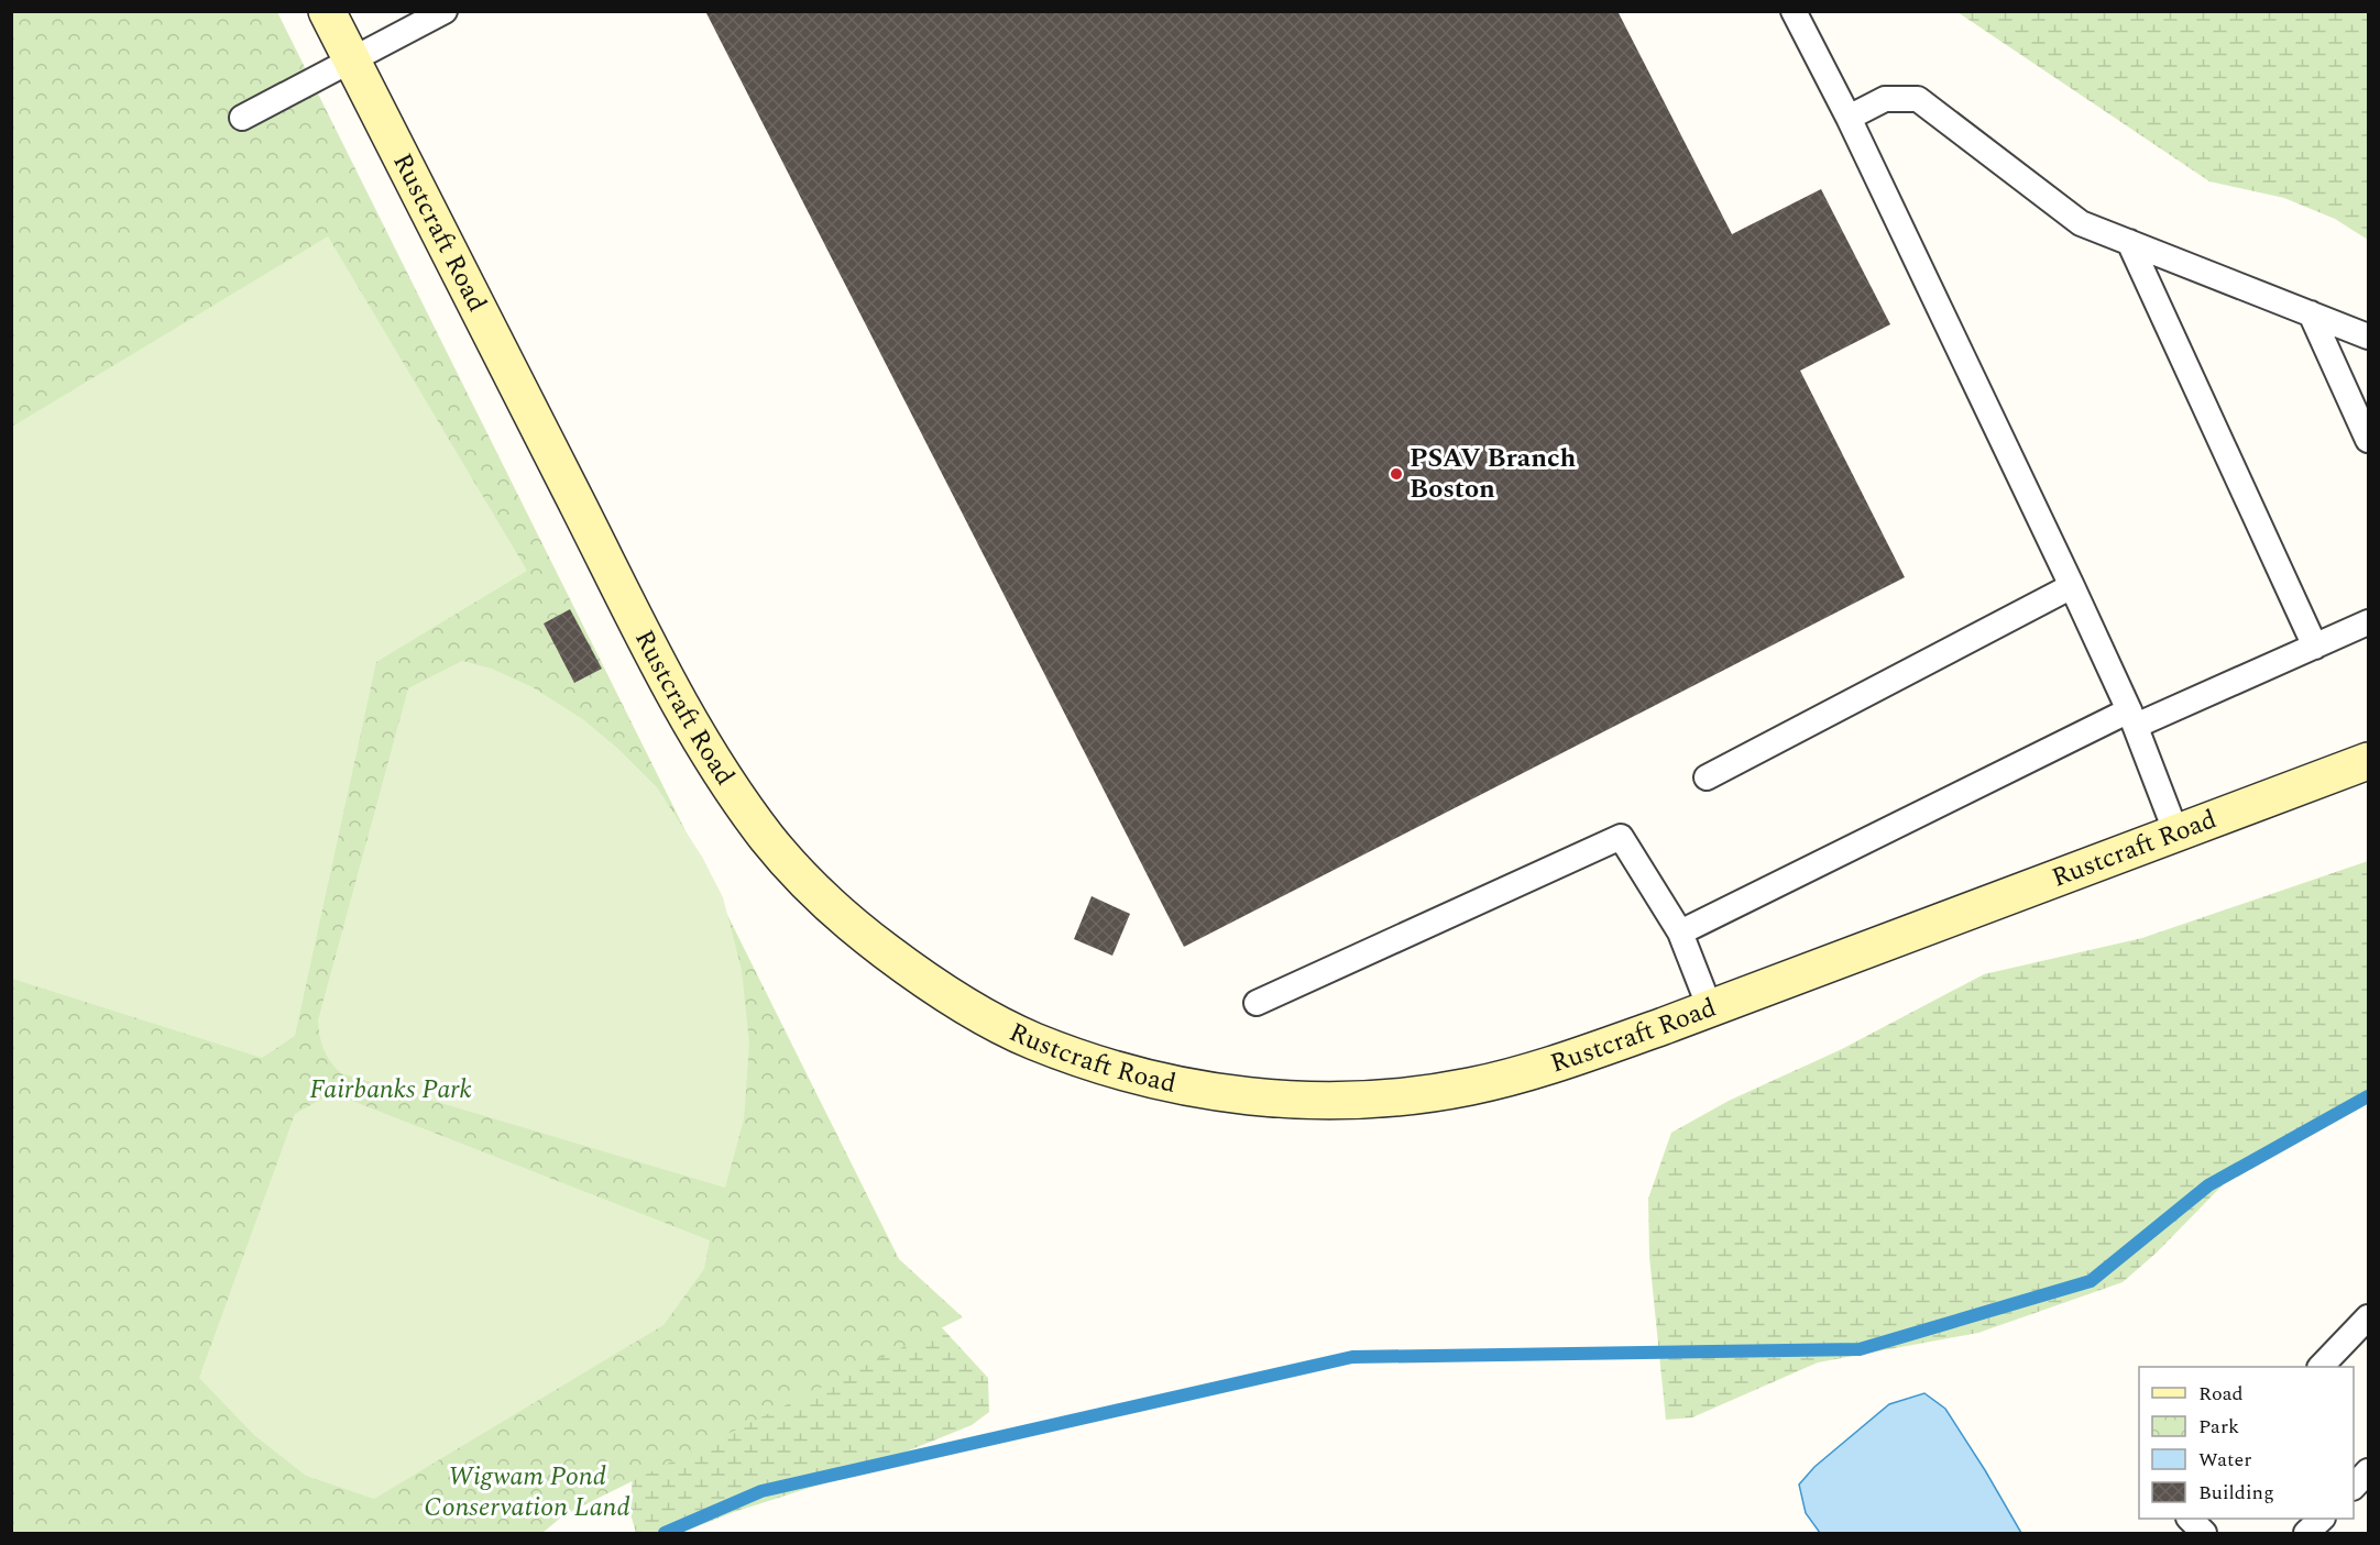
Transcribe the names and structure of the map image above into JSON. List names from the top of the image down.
{
  "streets": {
    "main road": ["Rustcraft Road"]
  },
  "parks": ["Fairbanks Park", "Wigwam Pond Conservation Land"],
  "places": ["PSAV Branch Boston"],
  "legend": [
    "Road",
    "Park",
    "Water",
    "Building"
  ]
}
